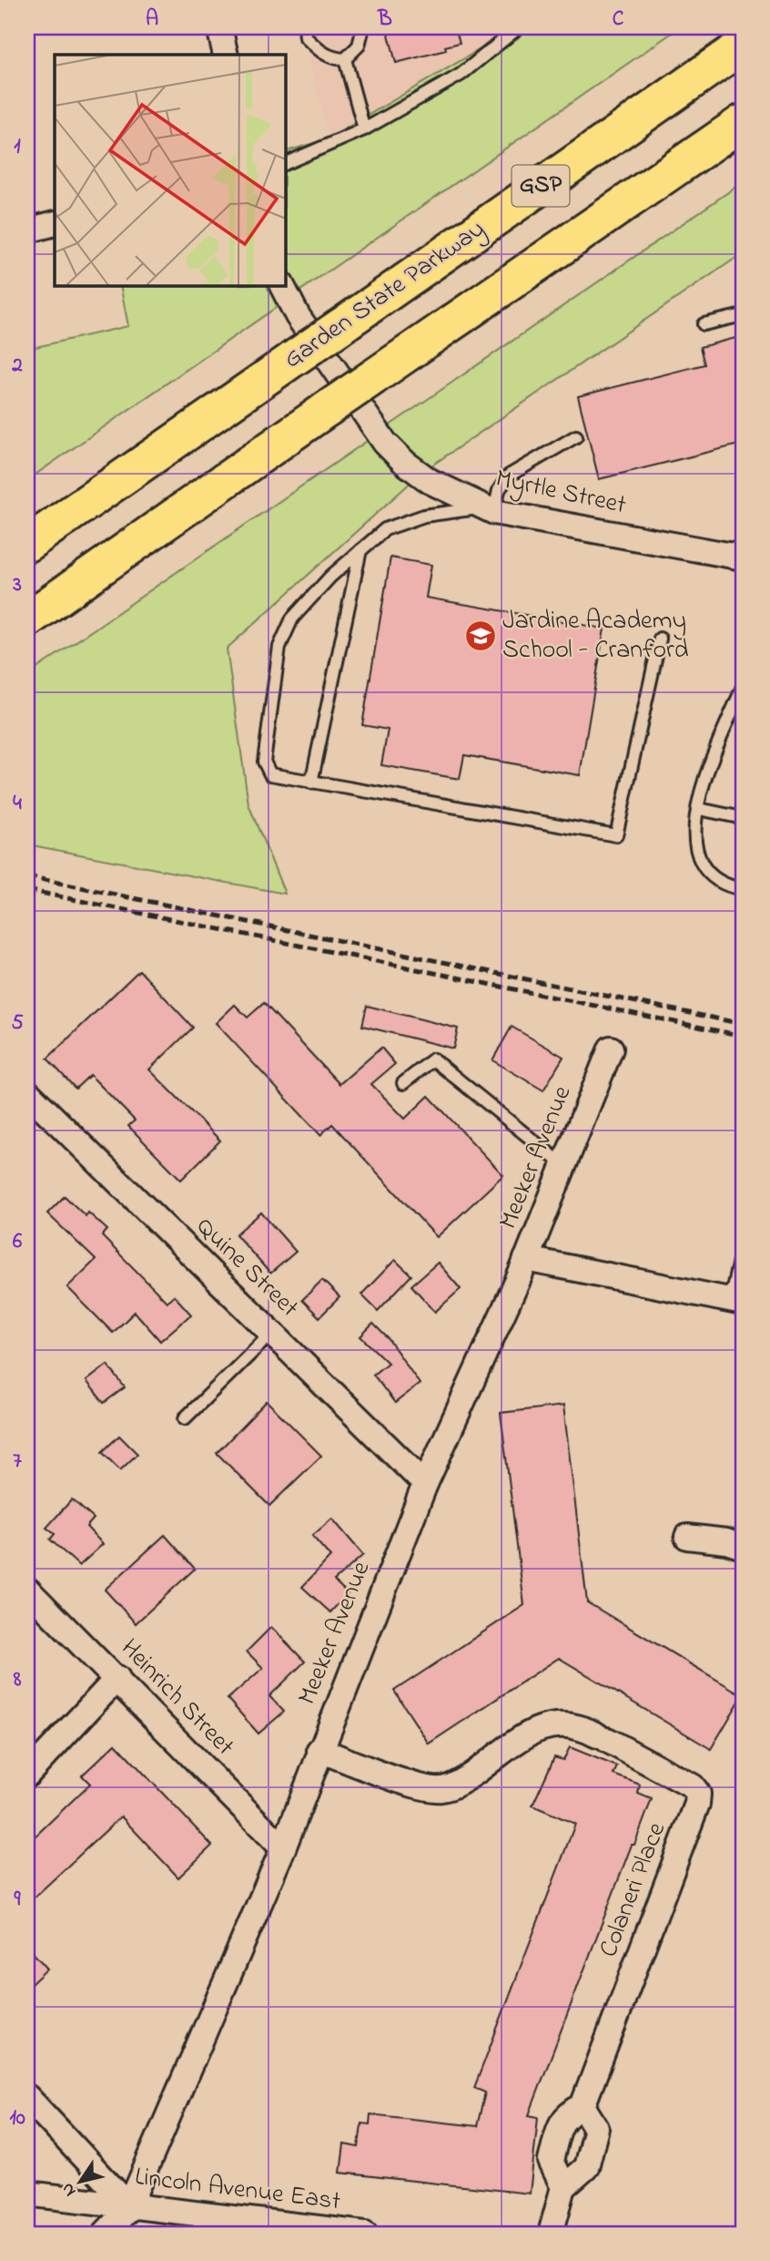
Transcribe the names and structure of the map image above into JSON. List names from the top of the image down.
{
  "streets": {
    "highway": ["GSP", "Garden State Parkway"],
    "street": [
      "Myrtle Street",
      "Meeker Avenue",
      "Quine Street",
      "Heinrich Street",
      "Colaneri Place",
      "Lincoln Avenue East"
    ]
  },
  "crossings": [
    ["Meeker Avenue", "Quine Street"],
    ["Meeker Avenue", "Heinrich Street"],
    ["Meeker Avenue", "Colaneri Place"],
    ["Meeker Avenue", "Lincoln Avenue East"]
  ],
  "places": {
    "school or university": ["Jardine Academy School - Cranford"]
  },
  "north": "bottom left",
  "grid": {
    "columns": ["A", "B", "C"],
    "rows": [
      "1",
      "2",
      "3",
      "4",
      "5",
      "6",
      "7",
      "8",
      "9",
      "10"
    ]
  }
}
